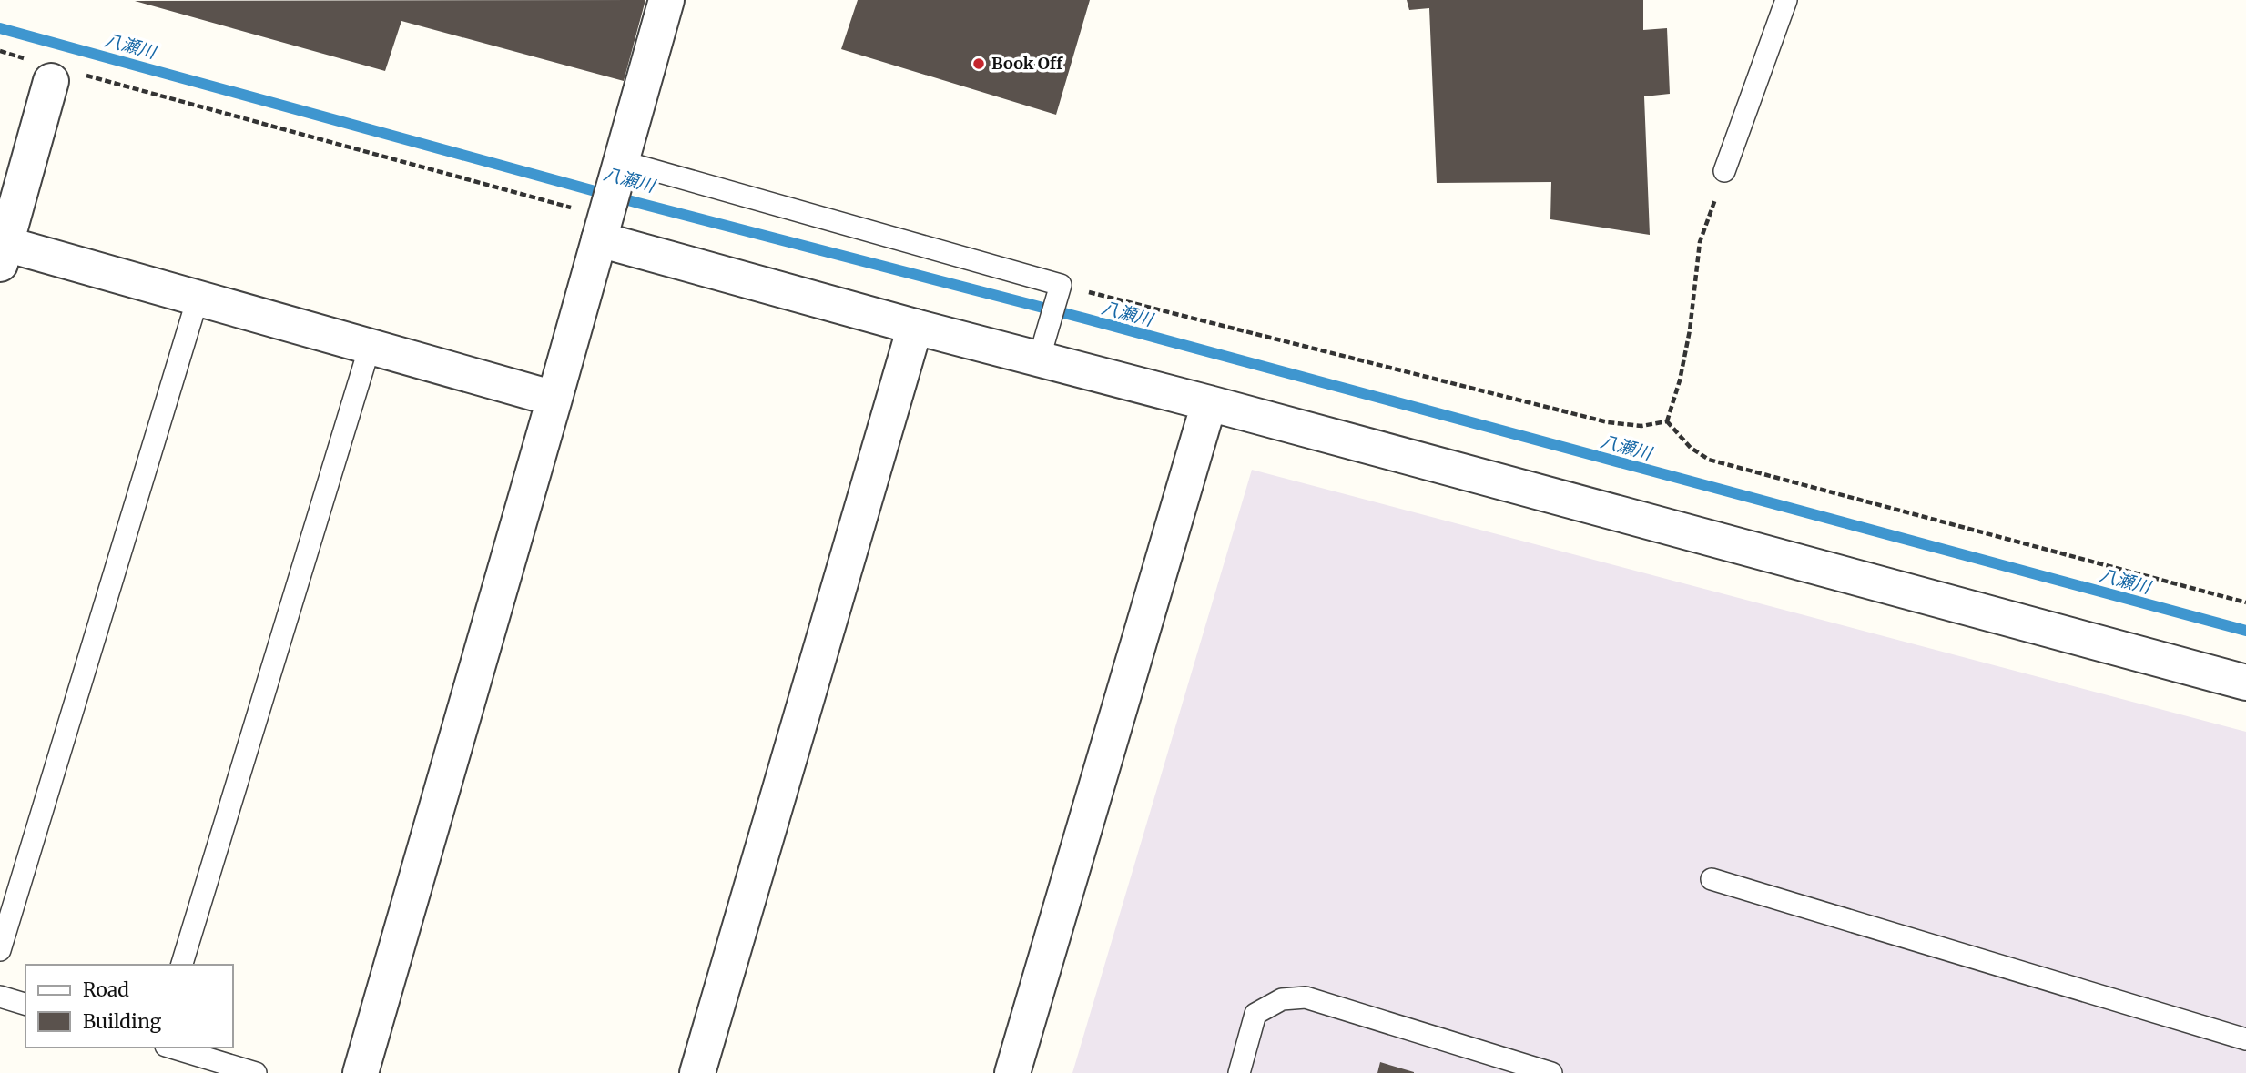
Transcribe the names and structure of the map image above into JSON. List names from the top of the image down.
{
  "water": ["八瀬川"],
  "places": ["Book Off"],
  "legend": ["Road", "Building"]
}
